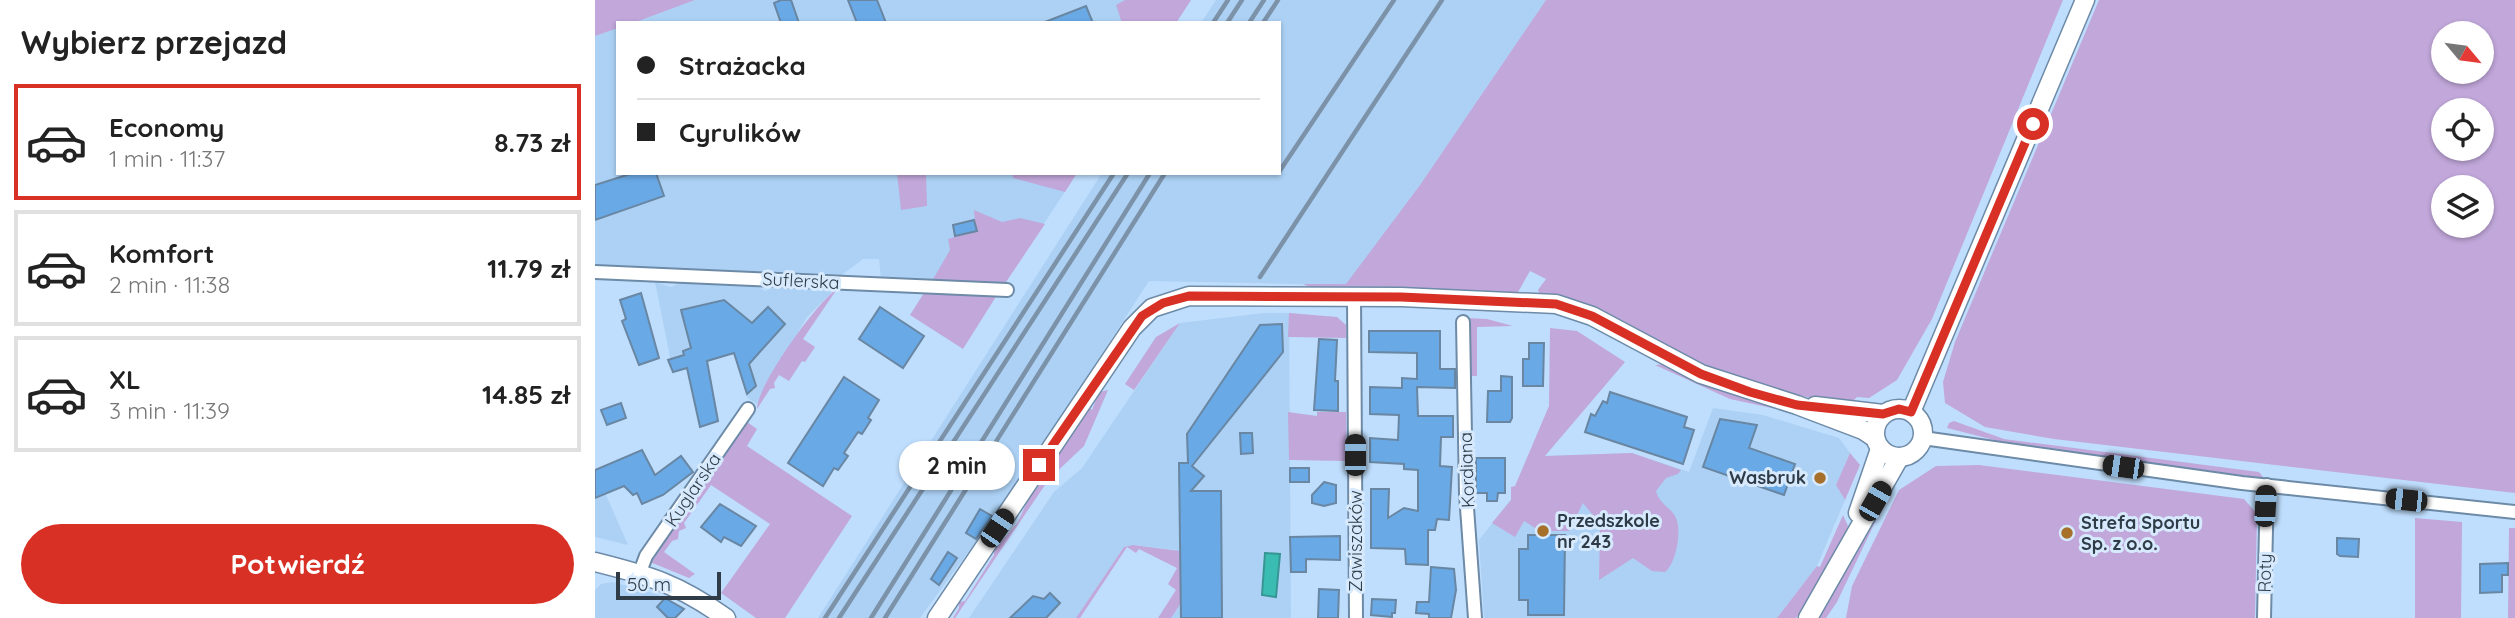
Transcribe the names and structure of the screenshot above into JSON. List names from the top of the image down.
{
  "streets": {
    "street": [
      "Suflerska",
      "Kordiana",
      "Kuglarska",
      "Zawiszaków",
      "Roty"
    ]
  },
  "places": ["Wasbruk", "Przedszkole nr 243", "Strefa Sportu Sp. z o.o."],
  "scale_bar": "50 m",
  "north": "bottom right",
  "page": {
    "heading": "Wybierz przejazd",
    "banner": ["Strażacka", "Cyrulików"],
    "list": [
      {
        "name": "Economy",
        "note": "1 min · 11:37",
        "value": "8.73 zł"
      },
      {
        "name": "Komfort",
        "note": "2 min · 11:38",
        "value": "11.79 zł"
      },
      {
        "name": "XL",
        "note": "3 min · 11:39",
        "value": "14.85 zł"
      }
    ],
    "bubble": "2 min",
    "buttons": "Potwierdź",
    "scale": "50 m"
  }
}
